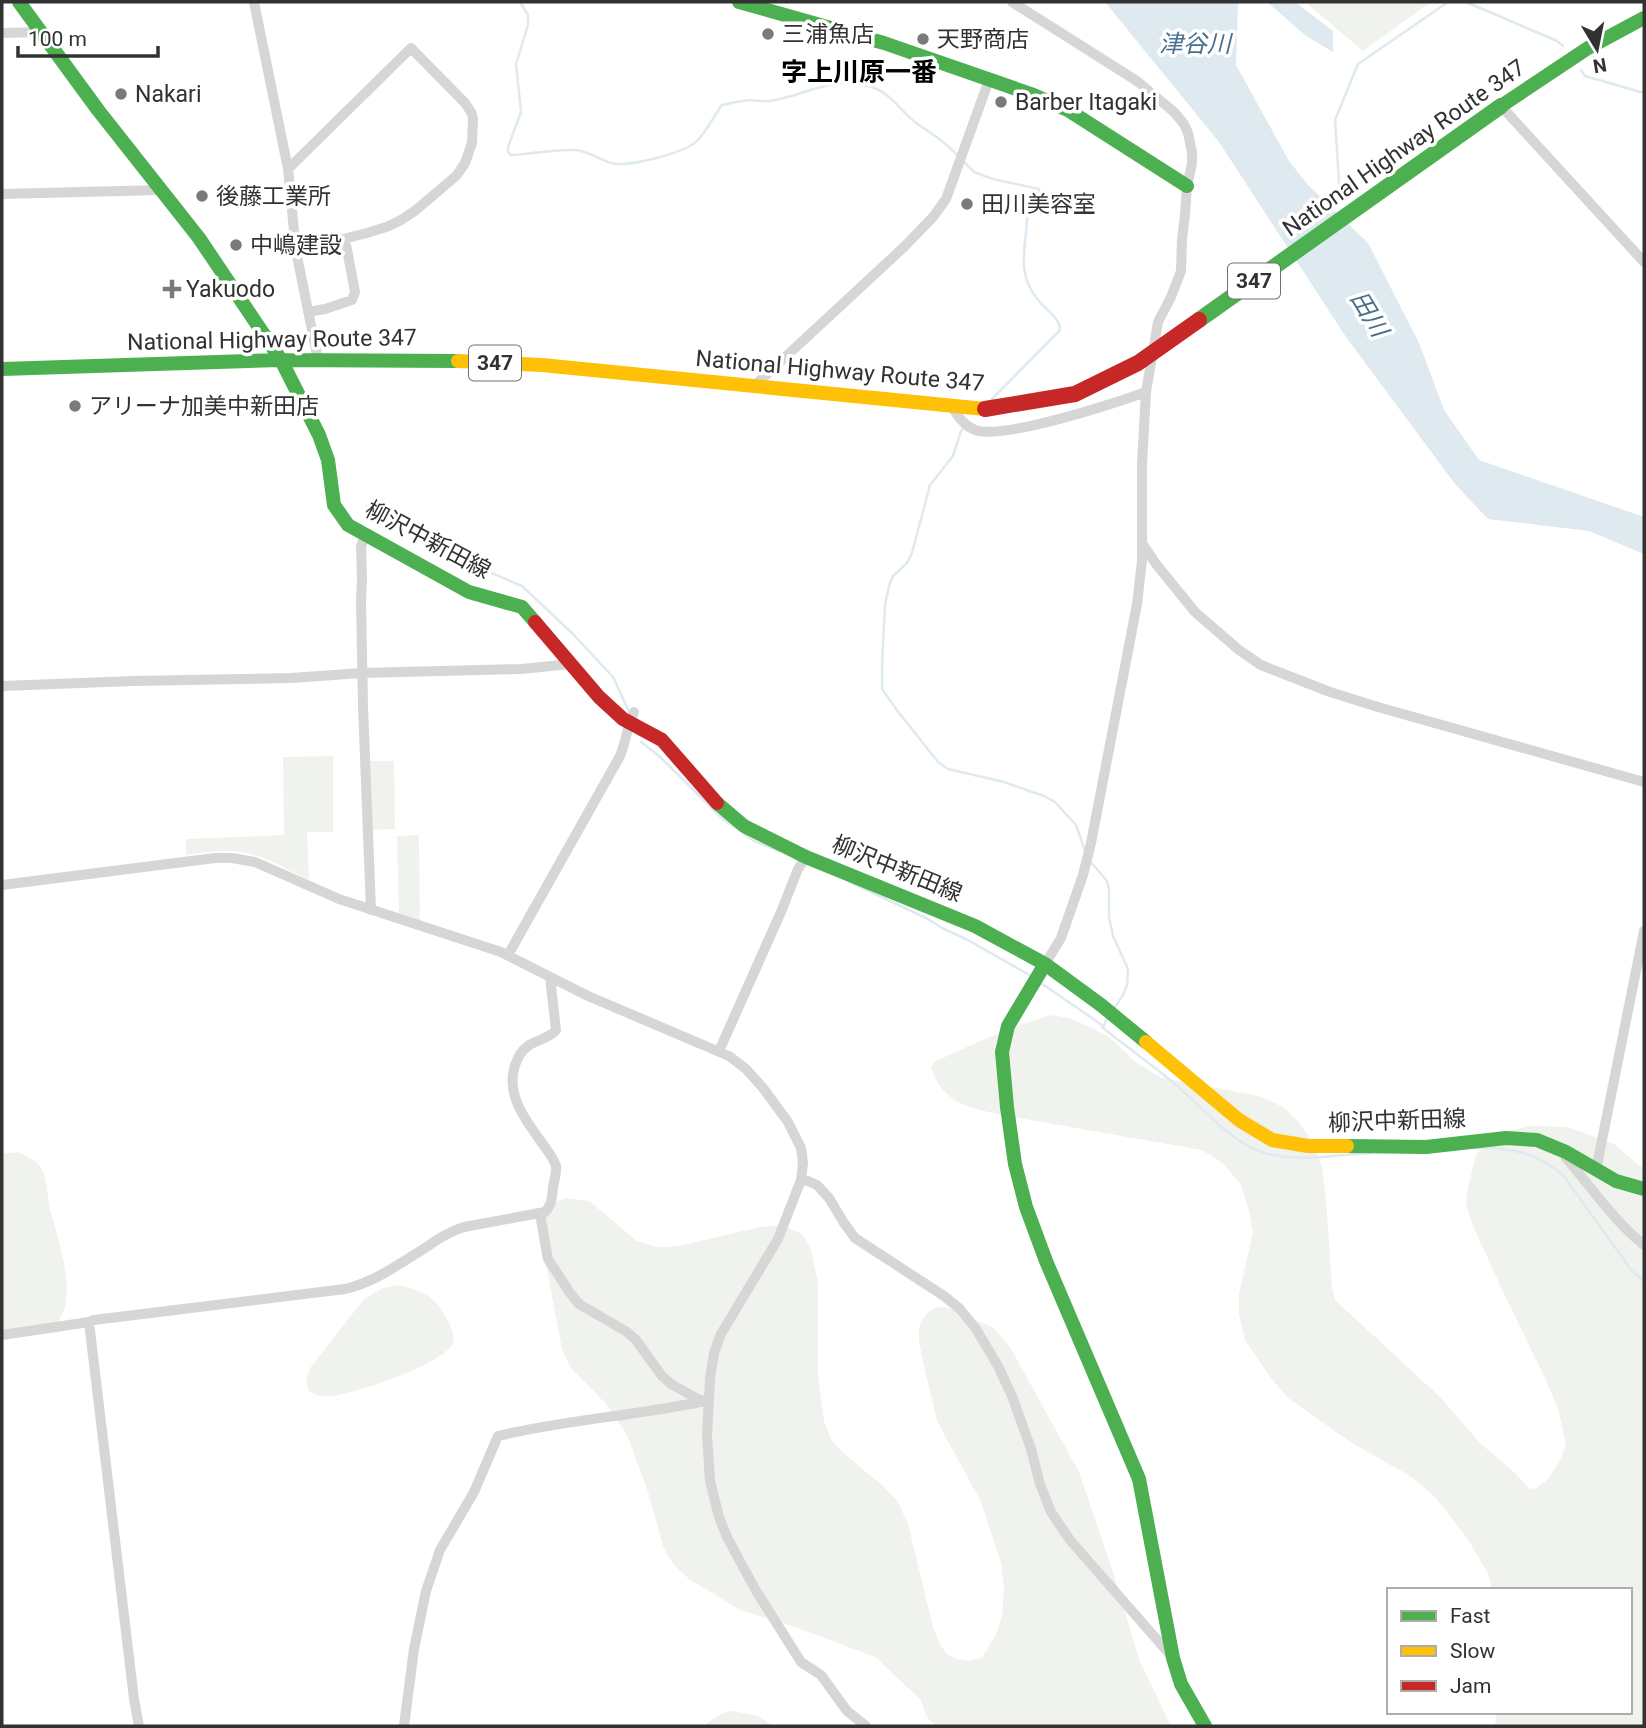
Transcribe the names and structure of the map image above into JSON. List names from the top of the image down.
{
  "streets": {
    "main road": ["National Highway Route 347", "347", "柳沢中新田線"]
  },
  "crossings": [
    ["National Highway Route 347", "柳沢中新田線"]
  ],
  "districts": ["字上川原一番"],
  "water": ["津谷川", "田川"],
  "places": {
    "other": [
      "三浦魚店",
      "天野商店",
      "Nakari",
      "Barber Itagaki",
      "後藤工業所",
      "田川美容室",
      "中嶋建設",
      "アリーナ加美中新田店"
    ],
    "health": ["Yakuodo"]
  },
  "legend": ["Fast", "Slow", "Jam"],
  "scale_bar": "100 m",
  "north": "bottom"
}
